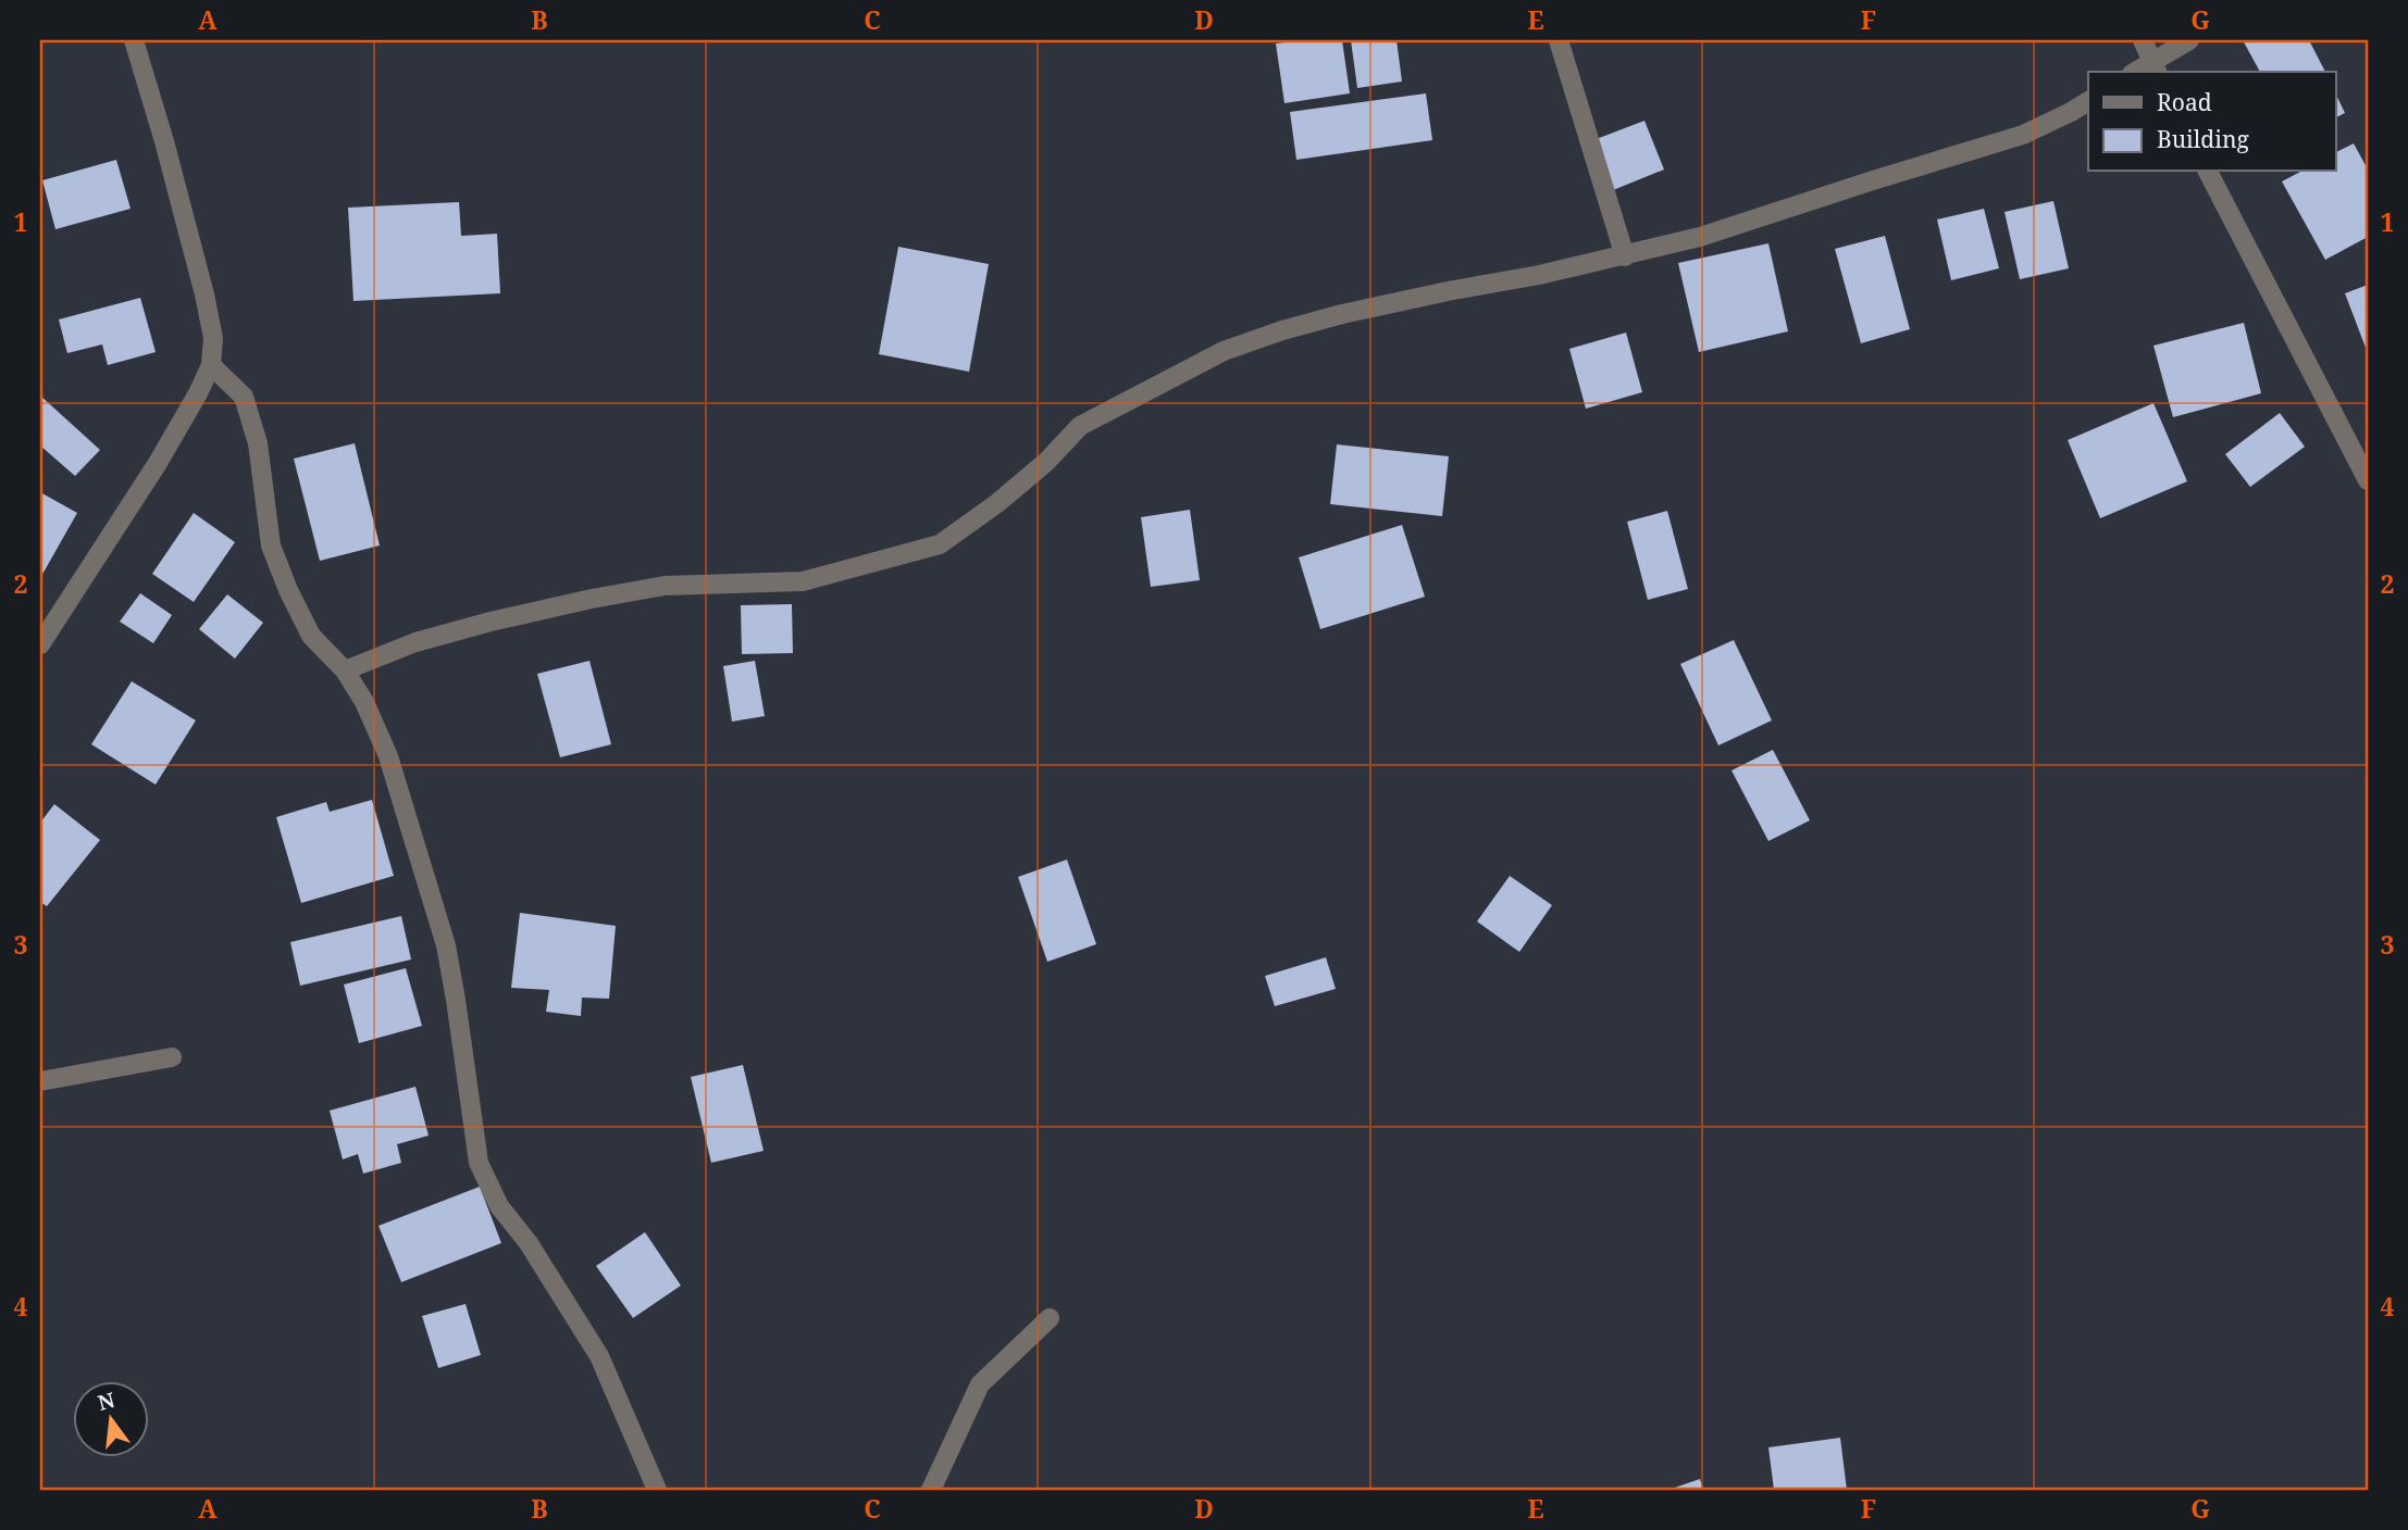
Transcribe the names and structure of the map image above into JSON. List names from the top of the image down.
{
  "legend": ["Road", "Building"],
  "north": "top",
  "grid": {
    "columns": [
      "A",
      "B",
      "C",
      "D",
      "E",
      "F",
      "G"
    ],
    "rows": [
      "1",
      "2",
      "3",
      "4"
    ]
  }
}
